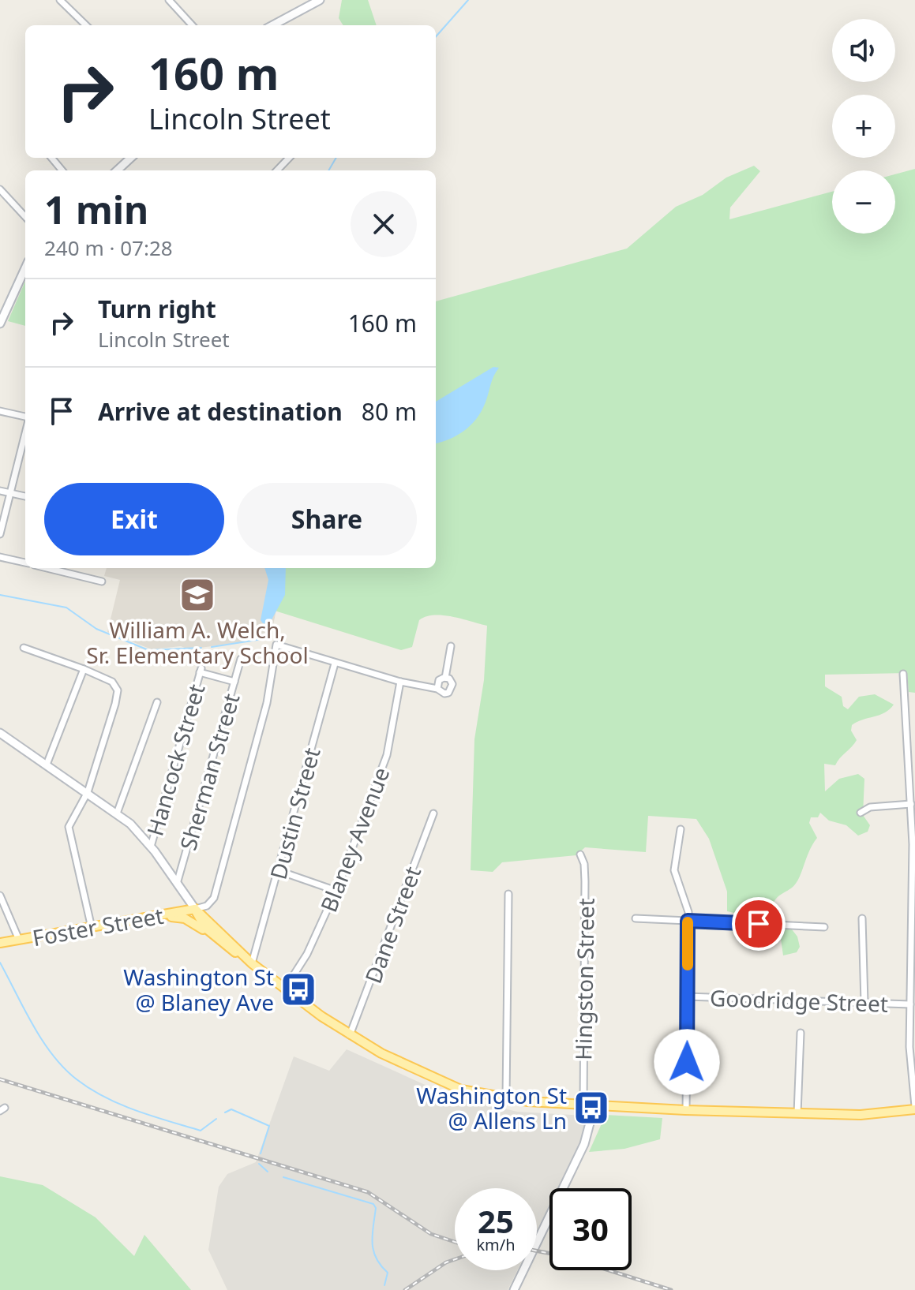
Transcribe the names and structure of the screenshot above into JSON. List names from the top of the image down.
{
  "streets": {
    "main road": ["Foster Street"],
    "street": [
      "Hancock Street",
      "Sherman Street",
      "Dustin Street",
      "Blaney Avenue",
      "Dane Street",
      "Hingston Street",
      "Goodridge Street"
    ]
  },
  "crossings": [
    ["Hancock Street", "Sherman Street"]
  ],
  "places": {
    "school or university": ["William A. Welch, Sr. Elementary School"],
    "bus stop": ["Washington St @ Blaney Ave", "Washington St @ Allens Ln"]
  },
  "page": {
    "map_buttons": ["+", "−"],
    "turn": ["160 m", "Lincoln Street"],
    "heading": ["1 min", "240 m · 07:28"],
    "list": [
      {
        "name": "Turn right",
        "note": "Lincoln Street",
        "value": "160 m"
      },
      {
        "name": "Arrive at destination",
        "value": "80 m"
      }
    ],
    "buttons": ["Exit", "Share"],
    "speed": "25 km/h",
    "limit": "30"
  }
}
